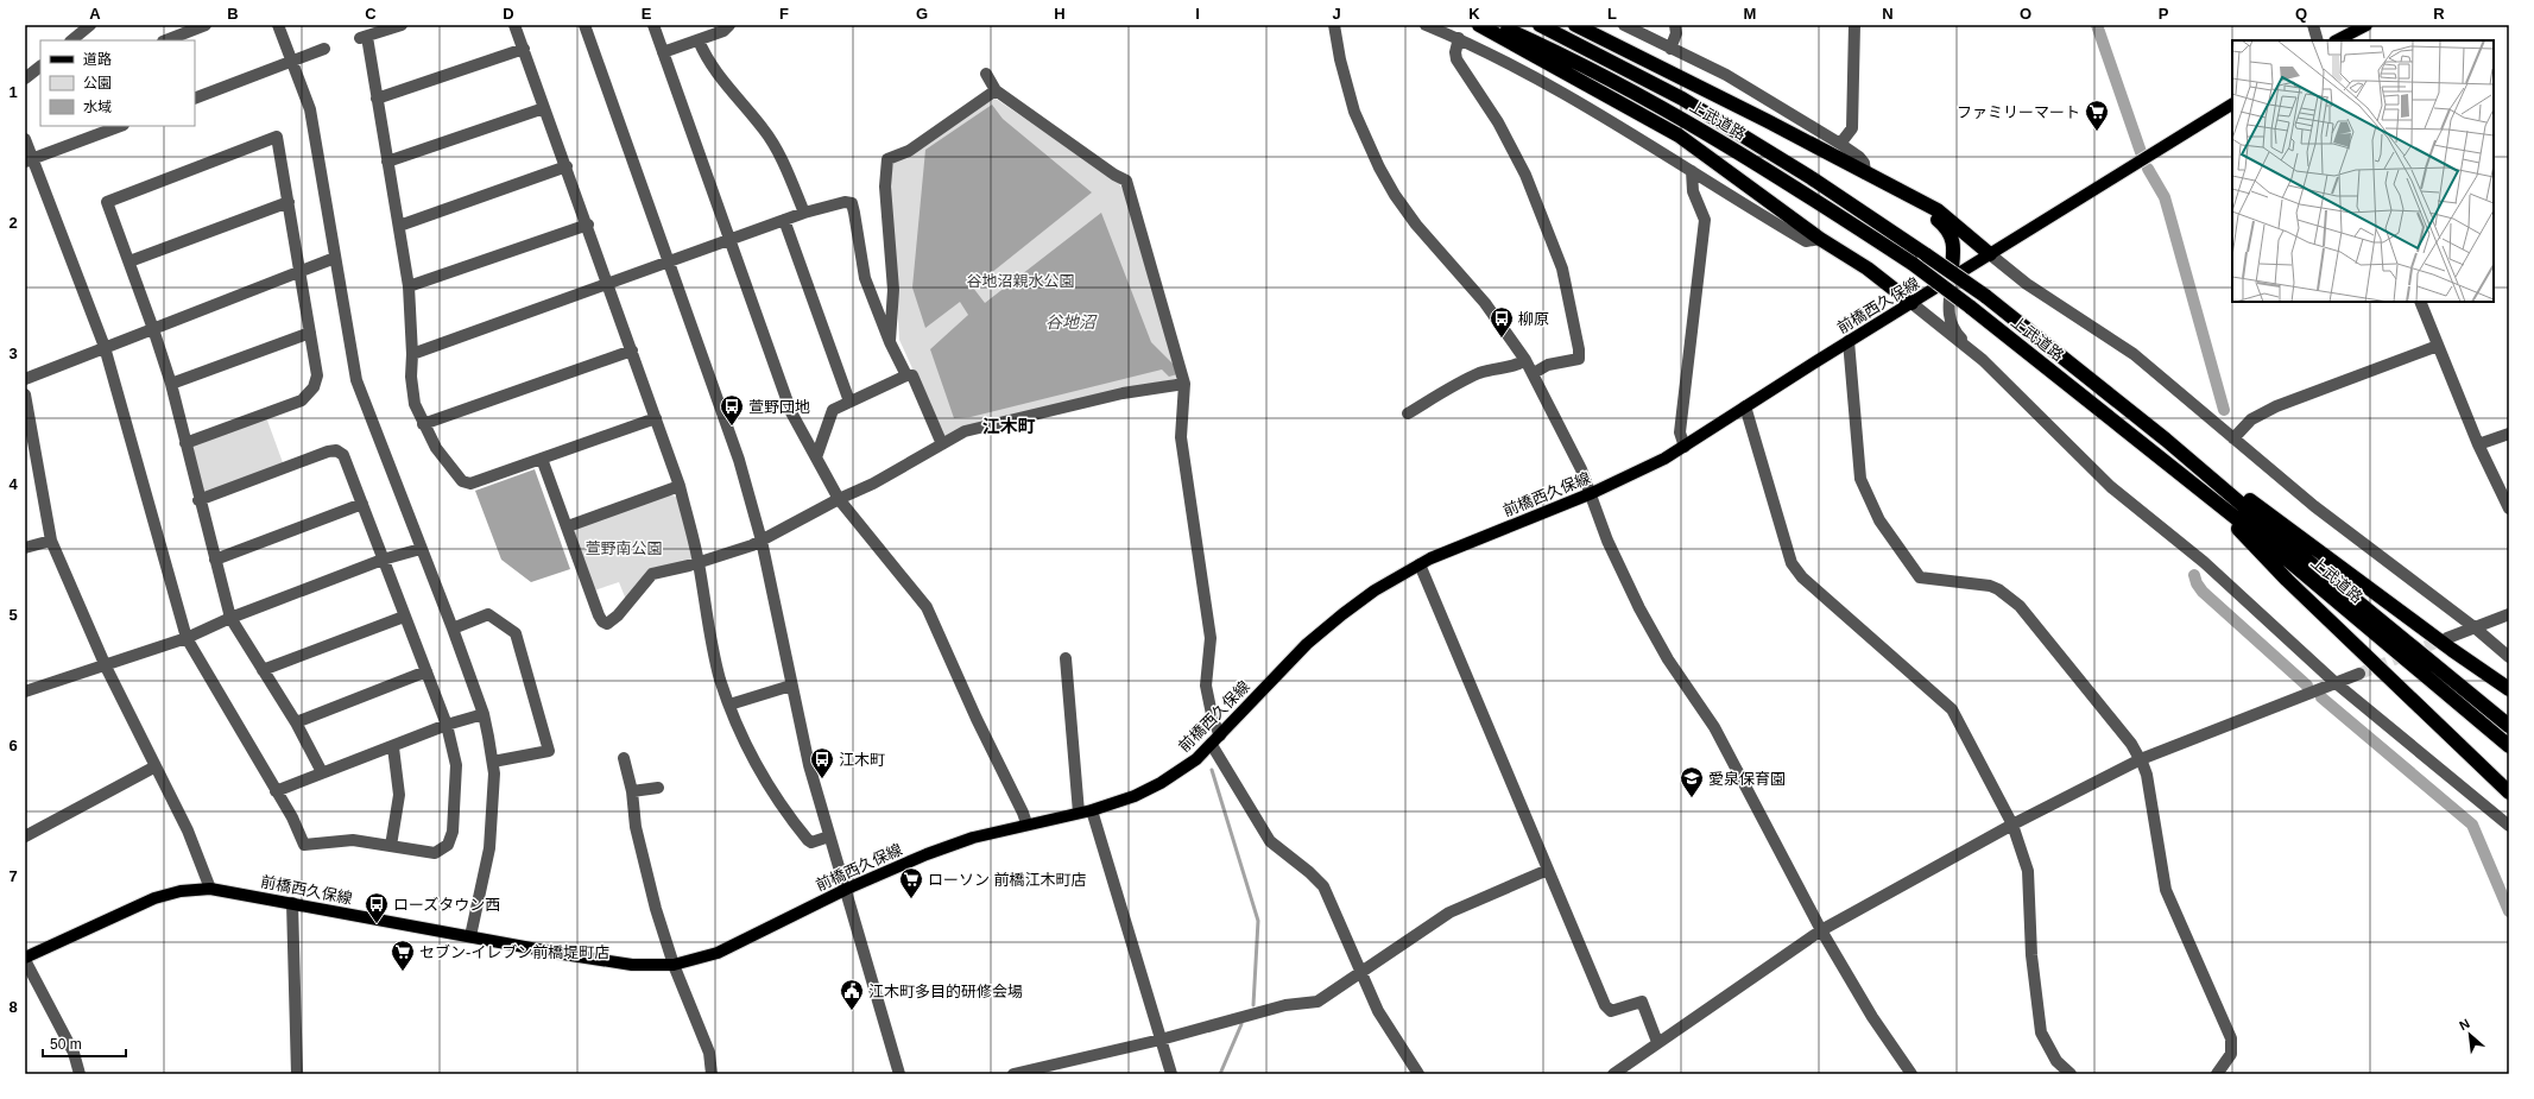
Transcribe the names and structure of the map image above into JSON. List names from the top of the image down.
{
  "streets": {
    "highway": ["上武道路"],
    "main road": ["前橋西久保線"]
  },
  "districts": ["江木町"],
  "water": ["谷地沼"],
  "parks": ["谷地沼親水公園", "萱野南公園"],
  "places": {
    "supermarket": ["ファミリーマート", "ローソン 前橋江木町店", "セブン-イレブン前橋堤町店"],
    "bus stop": [
      "柳原",
      "萱野団地",
      "江木町",
      "ローズタウン西"
    ],
    "school or university": ["愛泉保育園"],
    "public building": ["江木町多目的研修会場"]
  },
  "legend": ["道路", "公園", "水域"],
  "scale_bar": "50 m",
  "north": "top left",
  "grid": {
    "columns": [
      "A",
      "B",
      "C",
      "D",
      "E",
      "F",
      "G",
      "H",
      "I",
      "J",
      "K",
      "L",
      "M",
      "N",
      "O",
      "P",
      "Q",
      "R"
    ],
    "rows": [
      "1",
      "2",
      "3",
      "4",
      "5",
      "6",
      "7",
      "8"
    ]
  }
}
